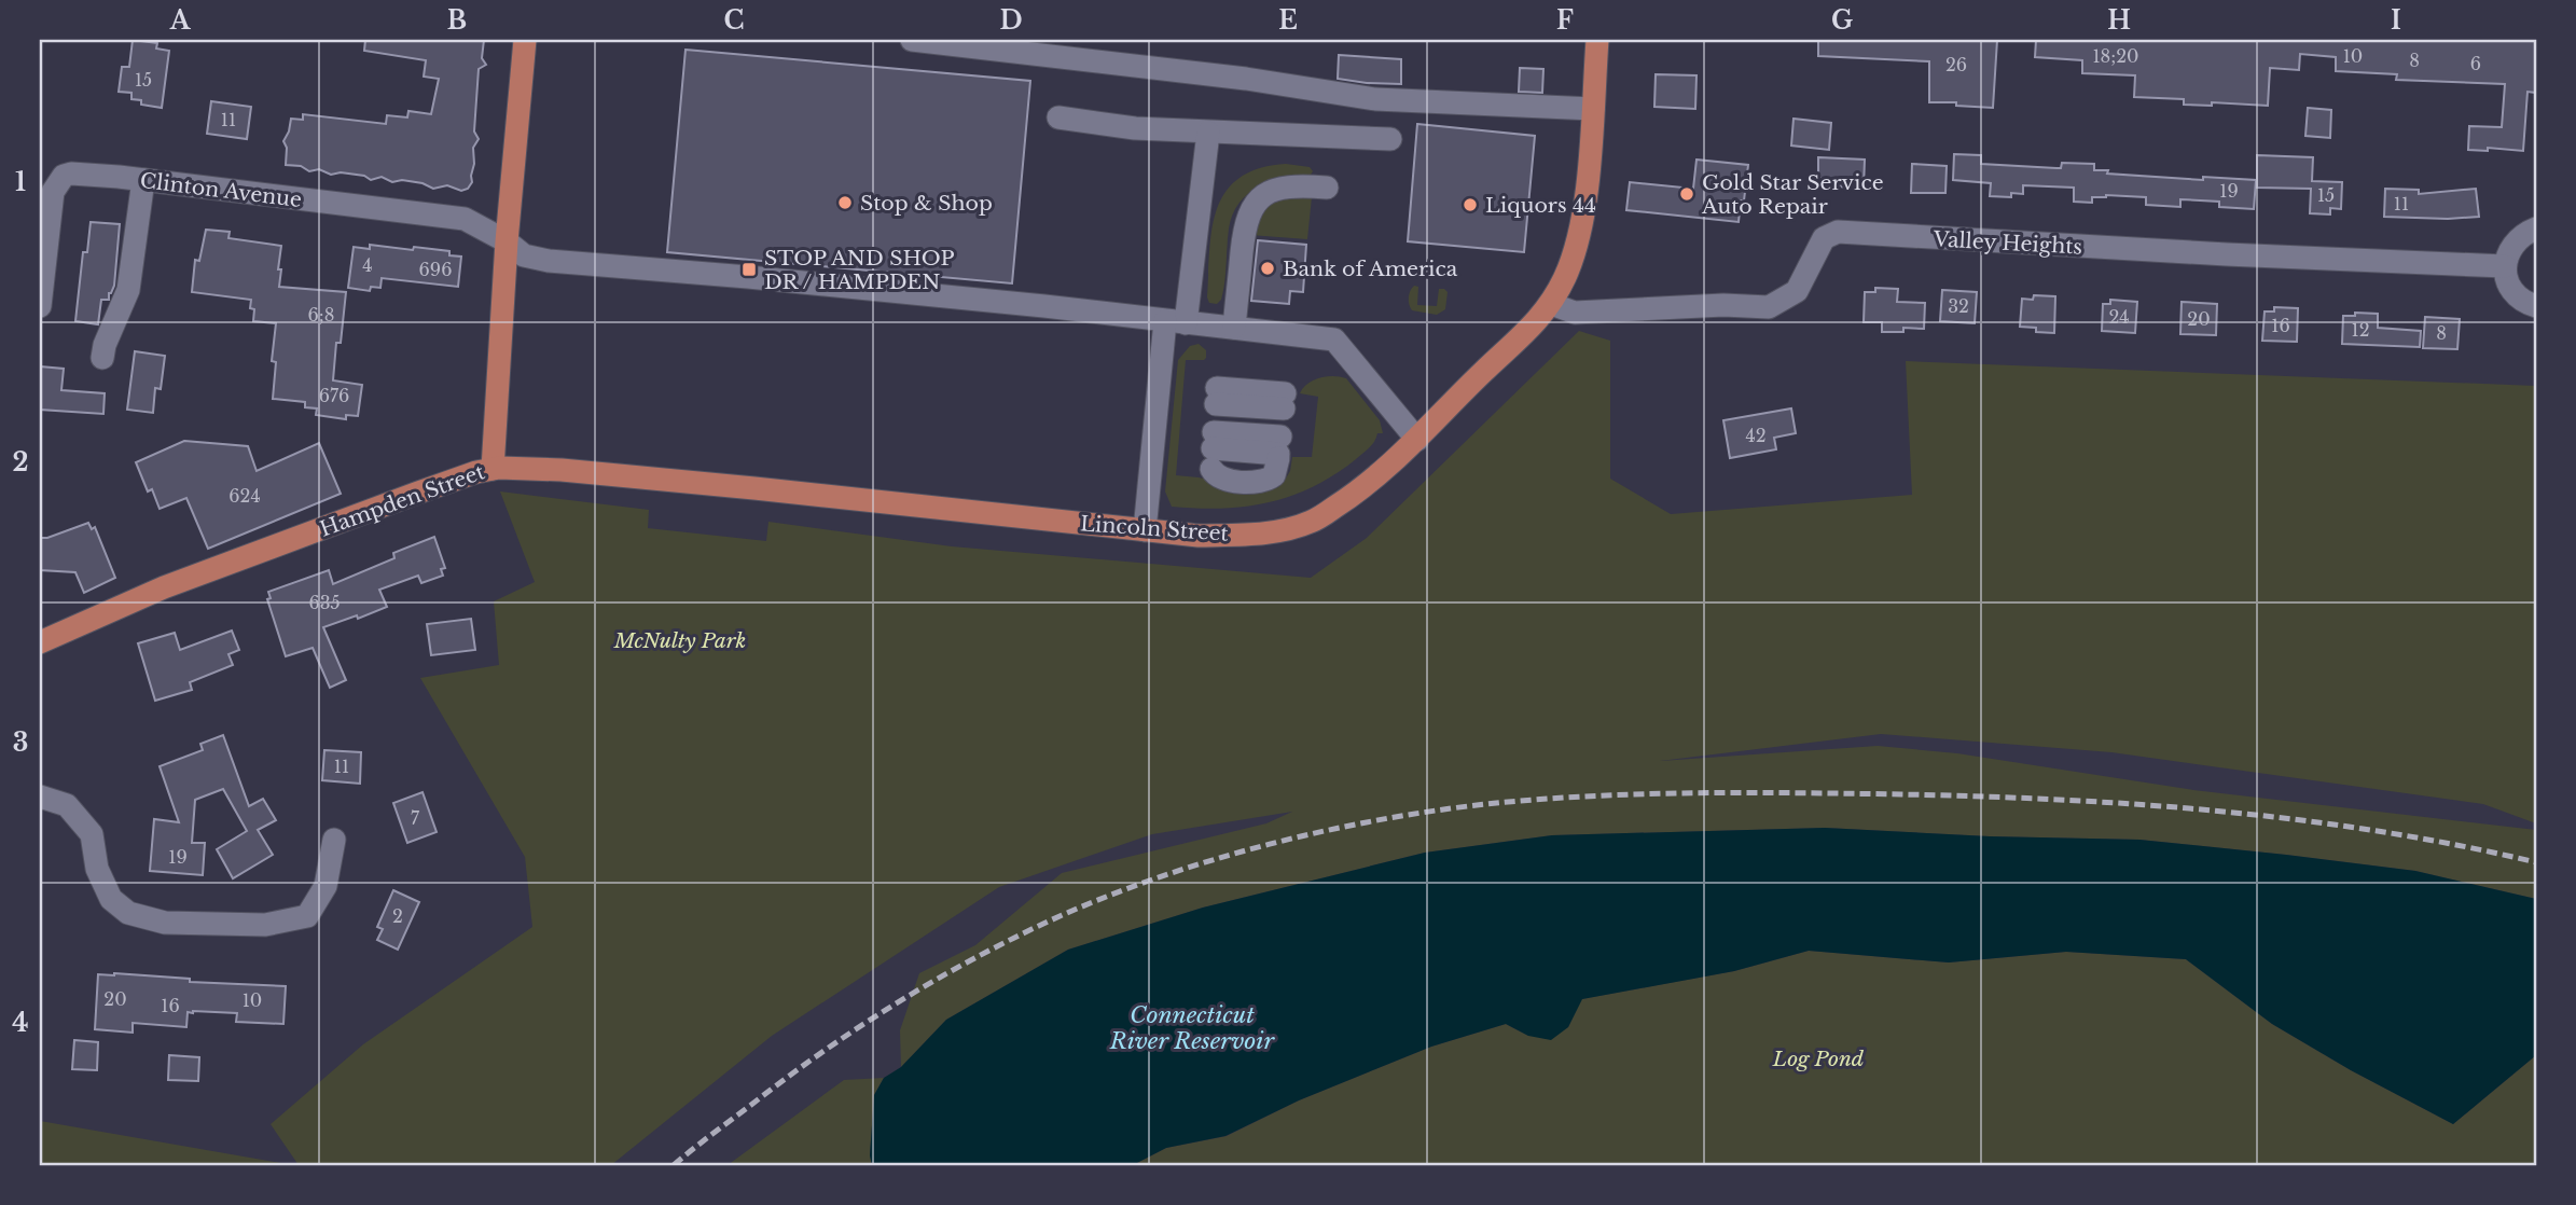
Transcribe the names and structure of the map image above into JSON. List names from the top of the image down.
{
  "streets": {
    "main road": ["Hampden Street", "Lincoln Street"],
    "street": ["Clinton Avenue", "Valley Heights"]
  },
  "crossings": [
    ["Clinton Avenue", "Hampden Street"],
    ["Clinton Avenue", "Lincoln Street"],
    ["Valley Heights", "Lincoln Street"],
    ["Hampden Street", "Lincoln Street"]
  ],
  "water": ["Connecticut River Reservoir"],
  "parks": ["McNulty Park", "Log Pond"],
  "places": {
    "other": [
      "Gold Star Service Auto Repair",
      "Stop & Shop",
      "Liquors 44",
      "Bank of America"
    ],
    "transit": ["STOP AND SHOP DR / HAMPDEN"]
  },
  "house_numbers": [
    "18;20",
    "10",
    "8",
    "6",
    "26",
    "15",
    "11",
    "19",
    "15",
    "11",
    "4",
    "696",
    "32",
    "6;8",
    "24",
    "20",
    "16",
    "12",
    "8",
    "676",
    "42",
    "624",
    "635",
    "11",
    "7",
    "19",
    "2",
    "20",
    "10",
    "16"
  ],
  "grid": {
    "columns": [
      "A",
      "B",
      "C",
      "D",
      "E",
      "F",
      "G",
      "H",
      "I"
    ],
    "rows": [
      "1",
      "2",
      "3",
      "4"
    ]
  }
}
